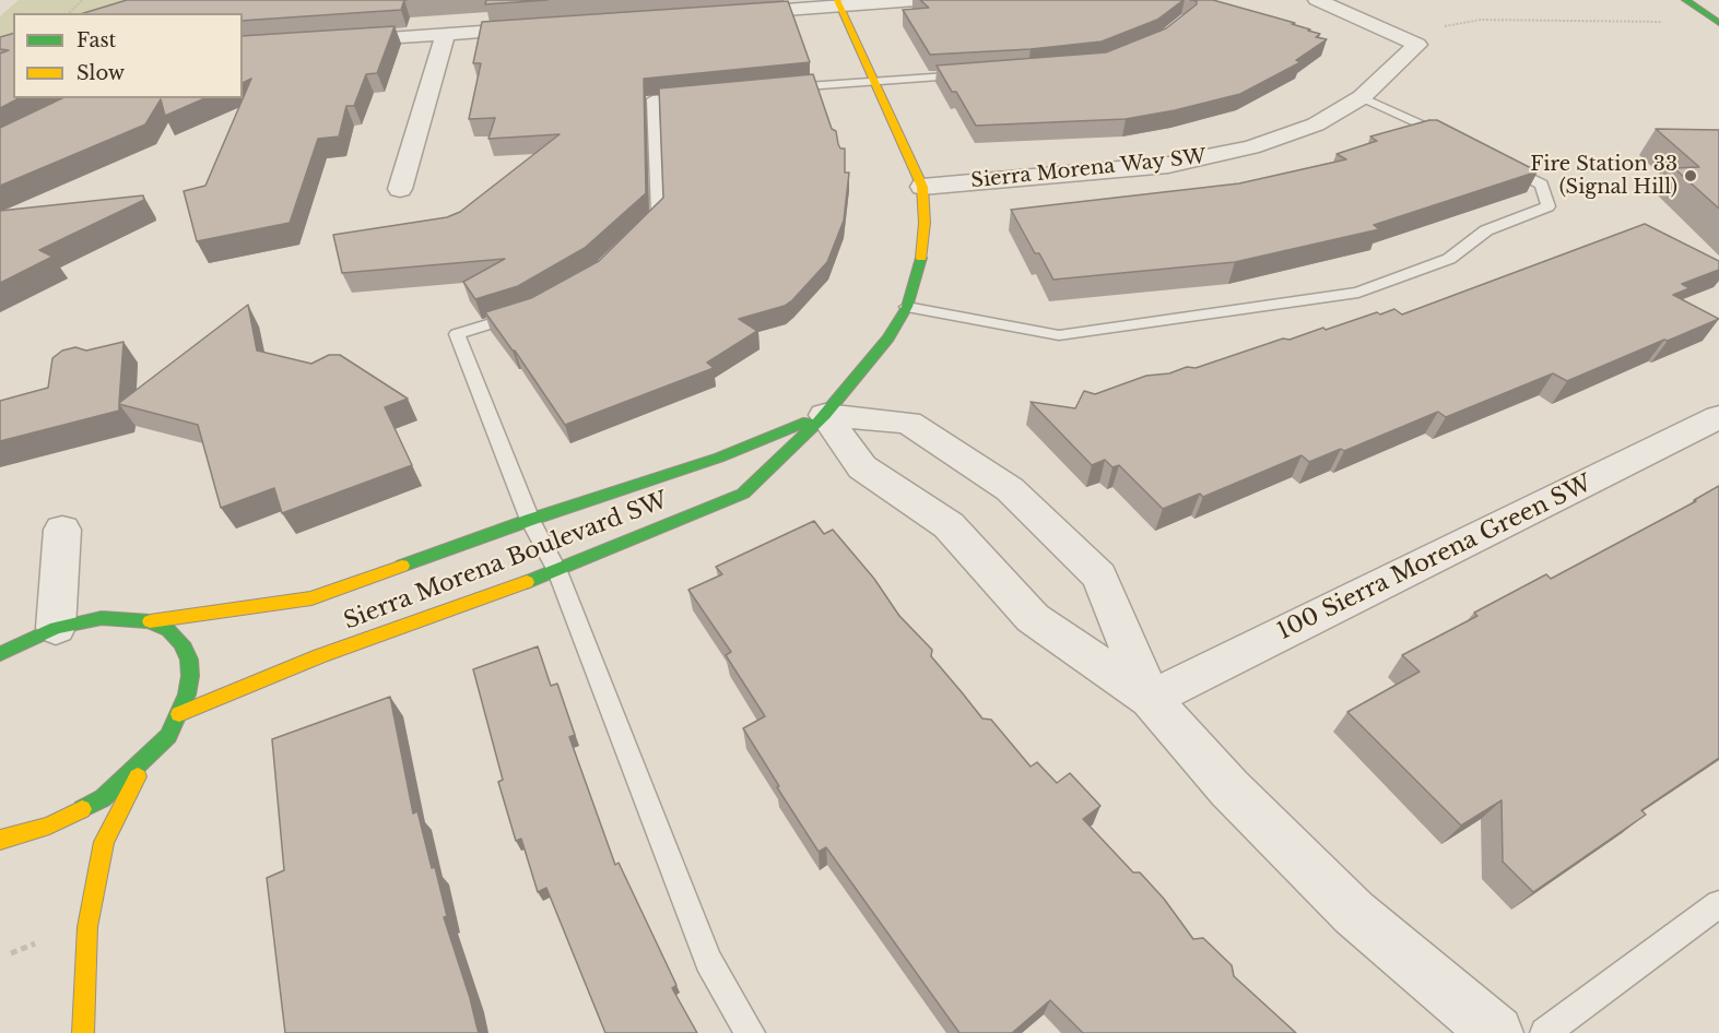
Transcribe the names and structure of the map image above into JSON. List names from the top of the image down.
{
  "streets": {
    "street": ["Sierra Morena Way SW", "100 Sierra Morena Green SW", "Sierra Morena Boulevard SW"]
  },
  "crossings": [
    ["Sierra Morena Way SW", "Sierra Morena Boulevard SW"]
  ],
  "places": ["Fire Station 33 (Signal Hill)"],
  "legend": ["Fast", "Slow"]
}
